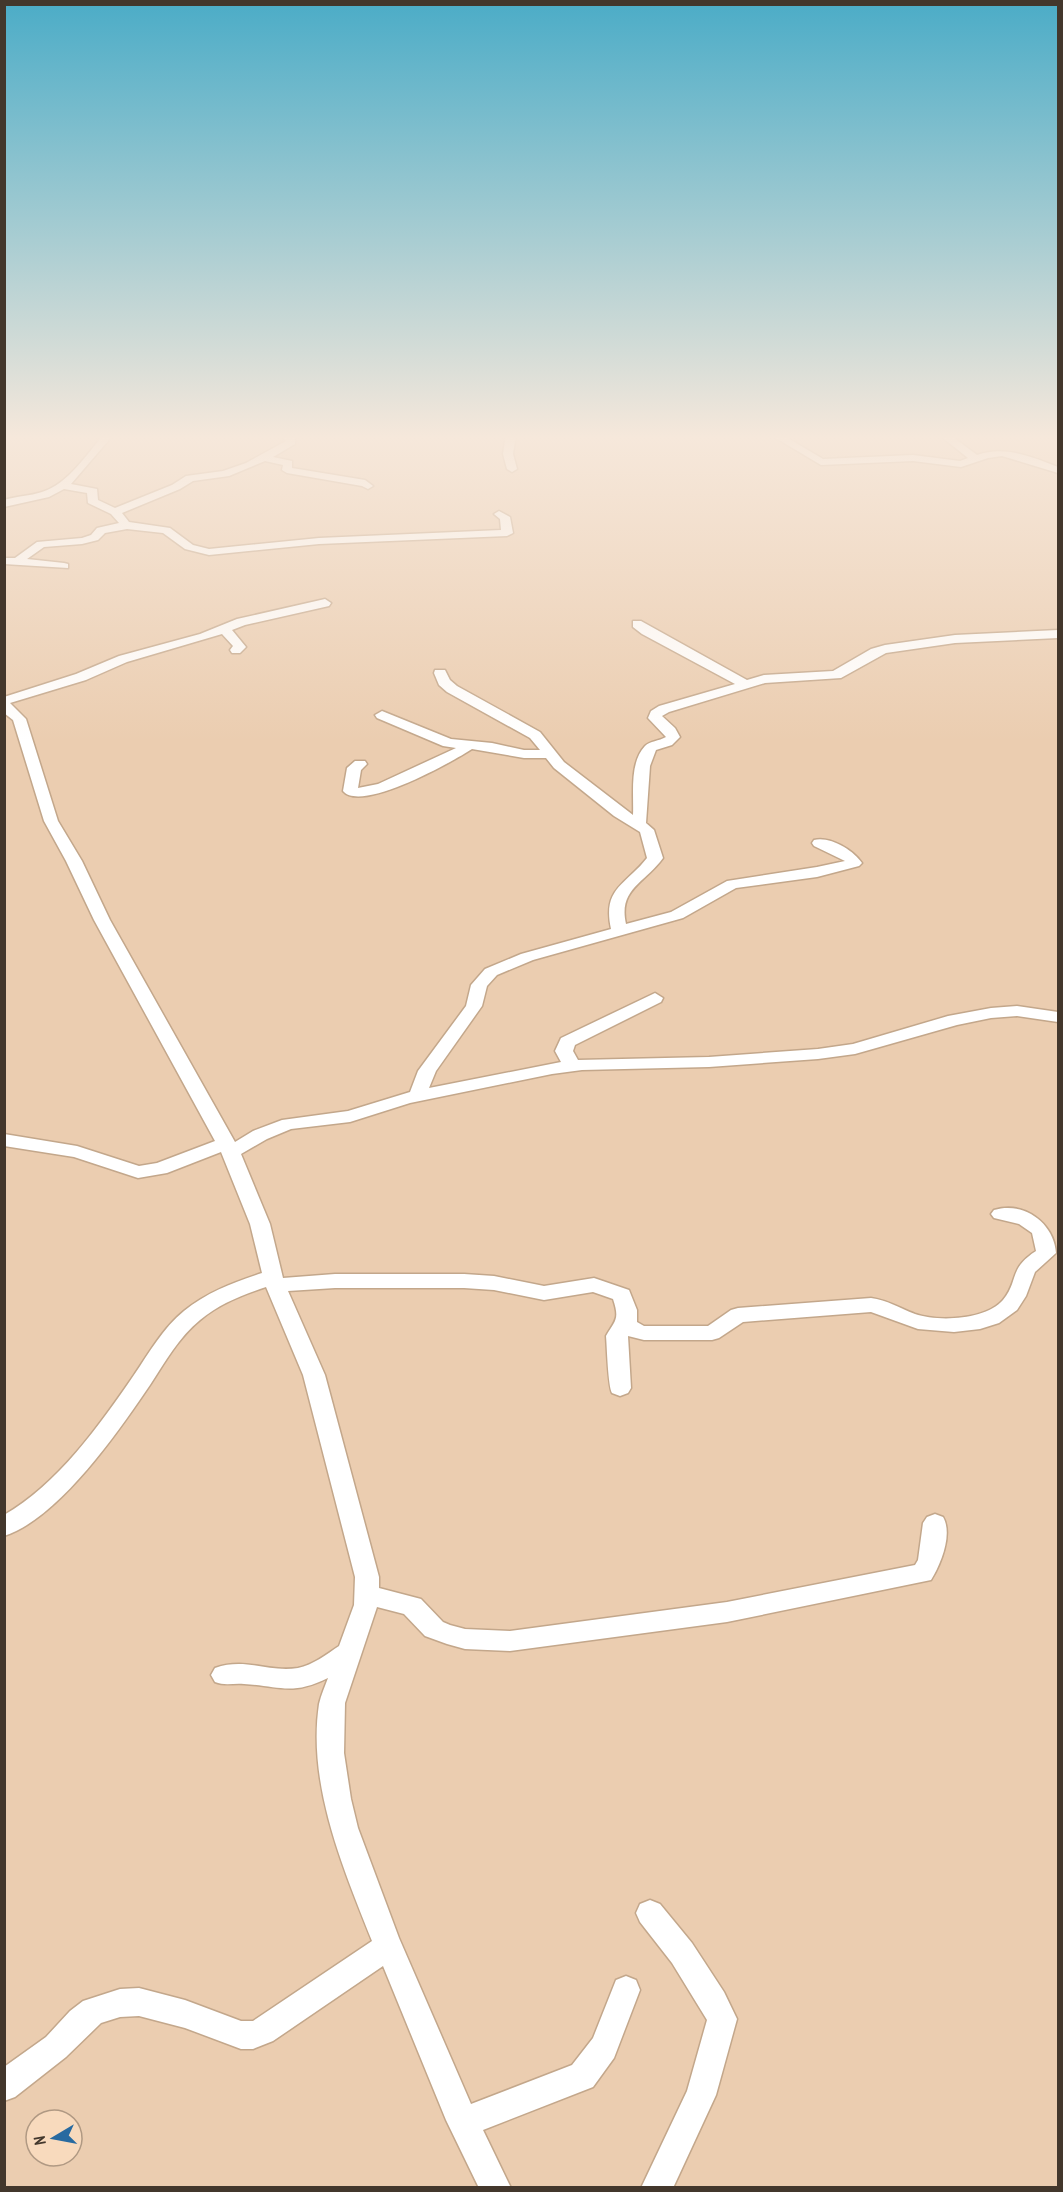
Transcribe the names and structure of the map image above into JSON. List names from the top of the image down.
{
  "north": "left"
}
